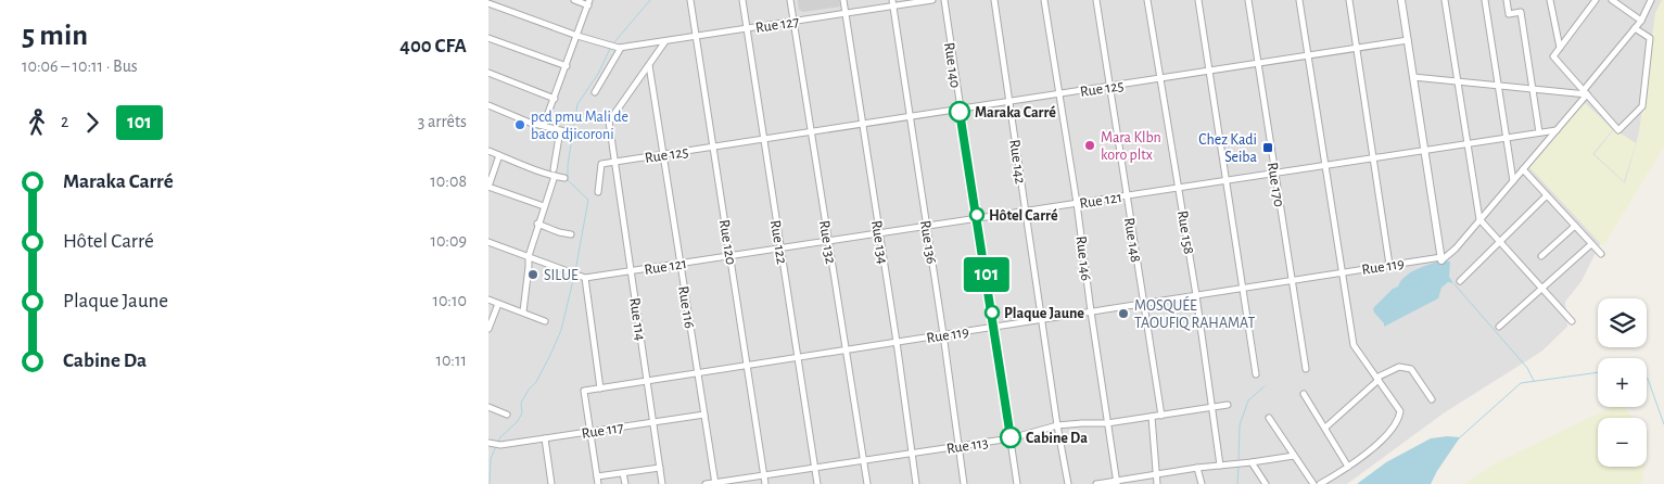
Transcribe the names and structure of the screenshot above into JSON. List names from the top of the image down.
{
  "streets": {
    "street": [
      "Rue 127",
      "Rue 140",
      "Rue 125",
      "Rue 142",
      "Rue 170",
      "Rue 121",
      "Rue 158",
      "Rue 148",
      "Rue 120",
      "Rue 122",
      "Rue 132",
      "Rue 134",
      "Rue 136",
      "Rue 146",
      "Rue 119",
      "Rue 116",
      "Rue 114",
      "Rue 117",
      "Rue 113"
    ]
  },
  "crossings": [
    ["Rue 127", "Rue 120"],
    ["Rue 127", "Rue 122"],
    ["Rue 127", "Rue 132"],
    ["Rue 127", "Rue 134"],
    ["Rue 127", "Rue 136"],
    ["Rue 140", "Rue 125"],
    ["Rue 140", "Rue 121"],
    ["Rue 140", "Rue 119"],
    ["Rue 140", "Rue 113"],
    ["Rue 125", "Rue 142"],
    ["Rue 125", "Rue 170"],
    ["Rue 125", "Rue 158"],
    ["Rue 125", "Rue 148"],
    ["Rue 125", "Rue 120"],
    ["Rue 125", "Rue 122"],
    ["Rue 125", "Rue 132"],
    ["Rue 125", "Rue 134"],
    ["Rue 125", "Rue 136"],
    ["Rue 125", "Rue 146"],
    ["Rue 125", "Rue 116"],
    ["Rue 125", "Rue 114"],
    ["Rue 142", "Rue 121"],
    ["Rue 142", "Rue 119"],
    ["Rue 142", "Rue 113"],
    ["Rue 170", "Rue 121"],
    ["Rue 170", "Rue 119"],
    ["Rue 121", "Rue 158"],
    ["Rue 121", "Rue 148"],
    ["Rue 121", "Rue 120"],
    ["Rue 121", "Rue 122"],
    ["Rue 121", "Rue 132"],
    ["Rue 121", "Rue 134"],
    ["Rue 121", "Rue 136"],
    ["Rue 121", "Rue 146"],
    ["Rue 121", "Rue 116"],
    ["Rue 121", "Rue 114"],
    ["Rue 158", "Rue 119"],
    ["Rue 158", "Rue 113"],
    ["Rue 148", "Rue 119"],
    ["Rue 148", "Rue 113"],
    ["Rue 120", "Rue 119"],
    ["Rue 120", "Rue 113"],
    ["Rue 122", "Rue 119"],
    ["Rue 122", "Rue 113"],
    ["Rue 132", "Rue 119"],
    ["Rue 132", "Rue 113"],
    ["Rue 134", "Rue 119"],
    ["Rue 134", "Rue 113"],
    ["Rue 136", "Rue 119"],
    ["Rue 136", "Rue 113"],
    ["Rue 146", "Rue 119"],
    ["Rue 146", "Rue 113"],
    ["Rue 119", "Rue 116"],
    ["Rue 119", "Rue 114"],
    ["Rue 119", "Rue 117"],
    ["Rue 116", "Rue 114"],
    ["Rue 116", "Rue 117"],
    ["Rue 116", "Rue 113"],
    ["Rue 114", "Rue 117"]
  ],
  "places": {
    "other": [
      "Maraka Carré",
      "pcd pmu Mali de baco djicoroni",
      "Mara Klbn koro pltx",
      "Hôtel Carré",
      "SILUE",
      "Plaque Jaune",
      "MOSQUÉE TAOUFIQ RAHAMAT",
      "Cabine Da"
    ],
    "transit": ["Chez Kadi Seiba"]
  },
  "lines": ["bus line 101"],
  "page": {
    "heading": ["5 min", "10:06 – 10:11 · Bus", "400 CFA"],
    "on_map": "101",
    "legs": ["2", "101", "3 arrêts"],
    "list": [
      {
        "name": "Maraka Carré",
        "value": "10:08"
      },
      {
        "name": "Hôtel Carré",
        "value": "10:09"
      },
      {
        "name": "Plaque Jaune",
        "value": "10:10"
      },
      {
        "name": "Cabine Da",
        "value": "10:11"
      }
    ],
    "map_buttons": ["+", "−"]
  }
}
